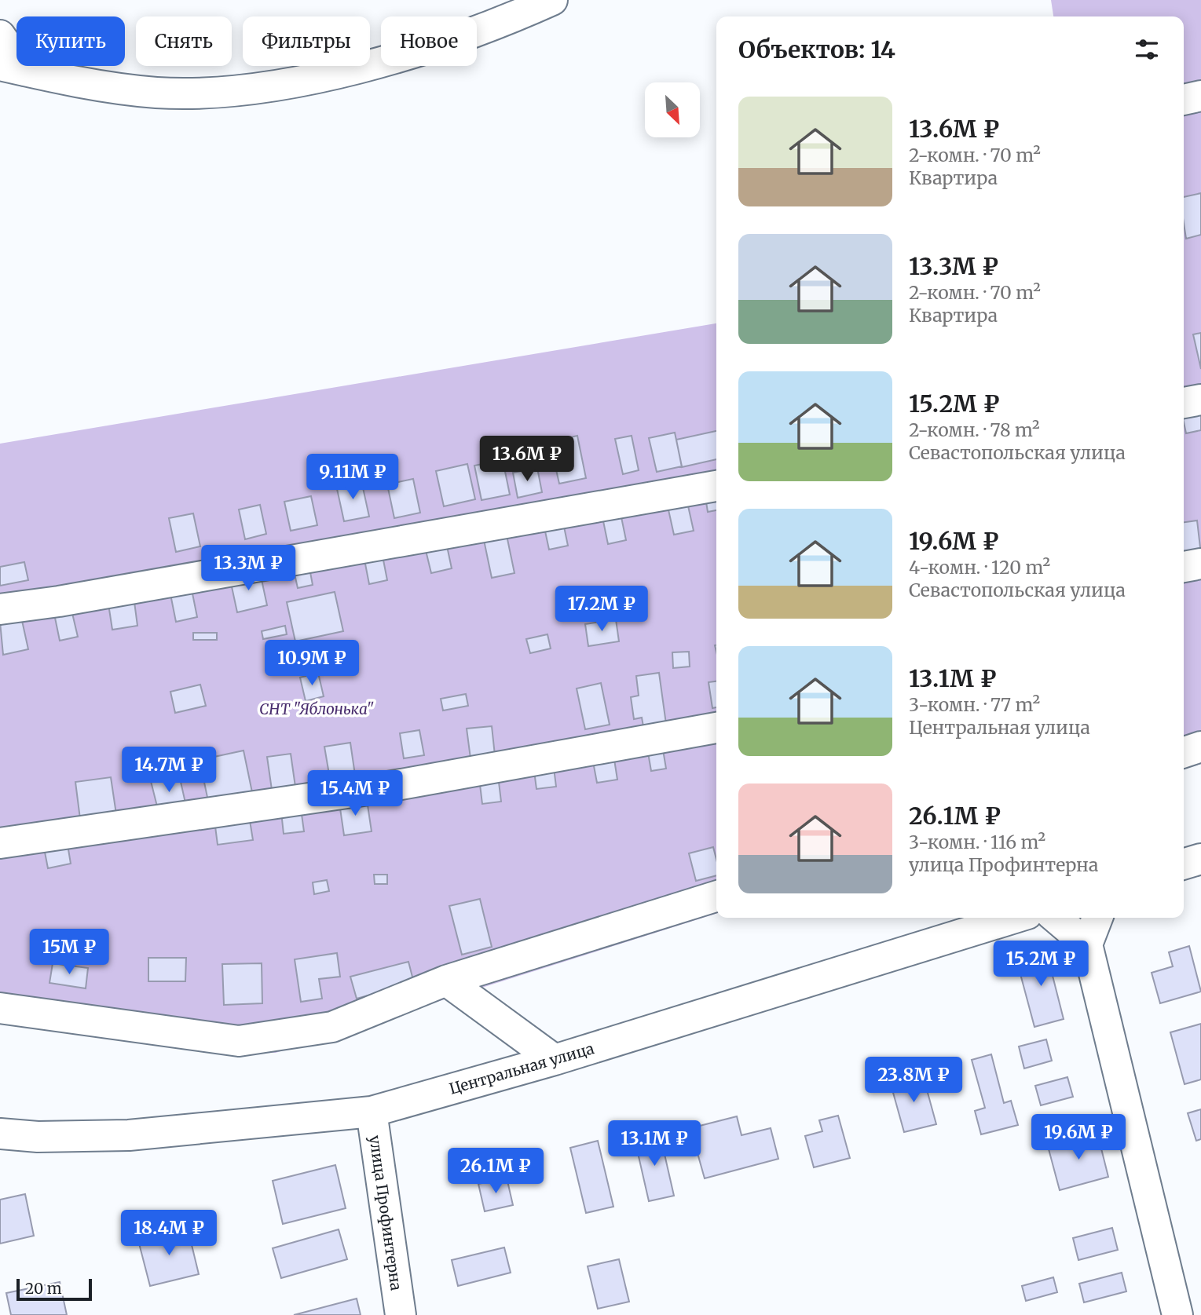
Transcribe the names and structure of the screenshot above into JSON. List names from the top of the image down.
{
  "streets": {
    "street": ["Центральная улица", "улица Профинтерна"]
  },
  "crossings": [
    ["Центральная улица", "улица Профинтерна"]
  ],
  "parks": ["СНТ \"Яблонька\""],
  "scale_bar": "20 m",
  "north": "bottom right",
  "page": {
    "chip": [
      "Купить",
      "Снять",
      "Фильтры",
      "Новое"
    ],
    "heading": "Объектов: 14",
    "list": [
      {
        "name": "13.6M ₽",
        "note": "2-комн. · 70 m² · Квартира"
      },
      {
        "name": "13.3M ₽",
        "note": "2-комн. · 70 m² · Квартира"
      },
      {
        "name": "15.2M ₽",
        "note": "2-комн. · 78 m² · Севастопольская улица"
      },
      {
        "name": "19.6M ₽",
        "note": "4-комн. · 120 m² · Севастопольская улица"
      },
      {
        "name": "13.1M ₽",
        "note": "3-комн. · 77 m² · Центральная улица"
      },
      {
        "name": "26.1M ₽",
        "note": "3-комн. · 116 m² · улица Профинтерна"
      }
    ],
    "price": [
      "13.6M ₽",
      "9.11M ₽",
      "13.3M ₽",
      "17.2M ₽",
      "10.9M ₽",
      "14.7M ₽",
      "15.4M ₽",
      "15M ₽",
      "15.2M ₽",
      "23.8M ₽",
      "19.6M ₽",
      "13.1M ₽",
      "26.1M ₽",
      "18.4M ₽"
    ],
    "scale": "20 m"
  }
}
